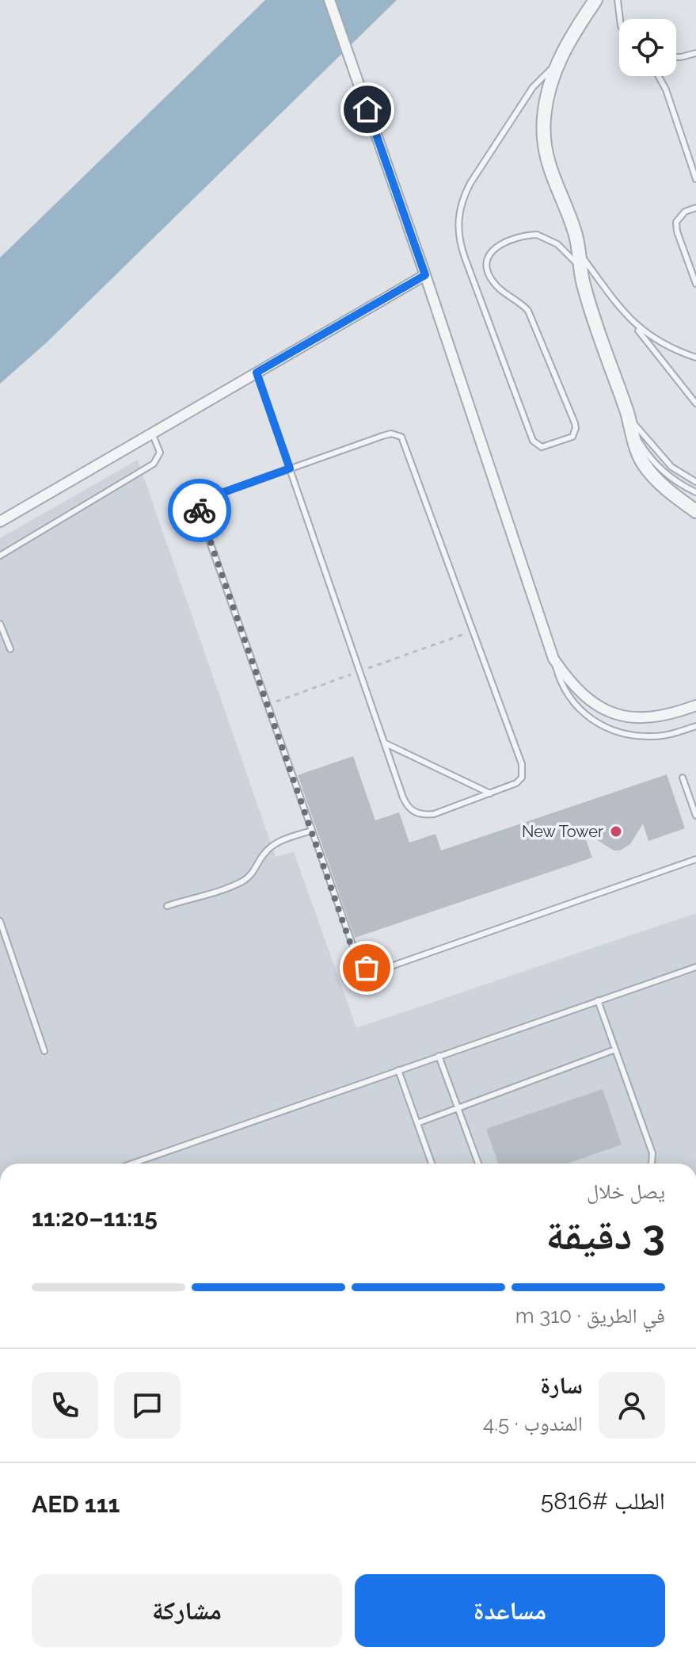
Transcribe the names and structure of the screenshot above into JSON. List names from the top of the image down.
{
  "places": ["New Tower"],
  "page": {
    "heading": ["3 دقيقة", "يصل خلال", "11:15–11:20"],
    "panel": [
      "سارة",
      "المندوب · 4.5",
      "الطلب #5816",
      "AED 111"
    ],
    "bar": "في الطريق · 310 m",
    "buttons": ["مساعدة", "مشاركة"]
  }
}
